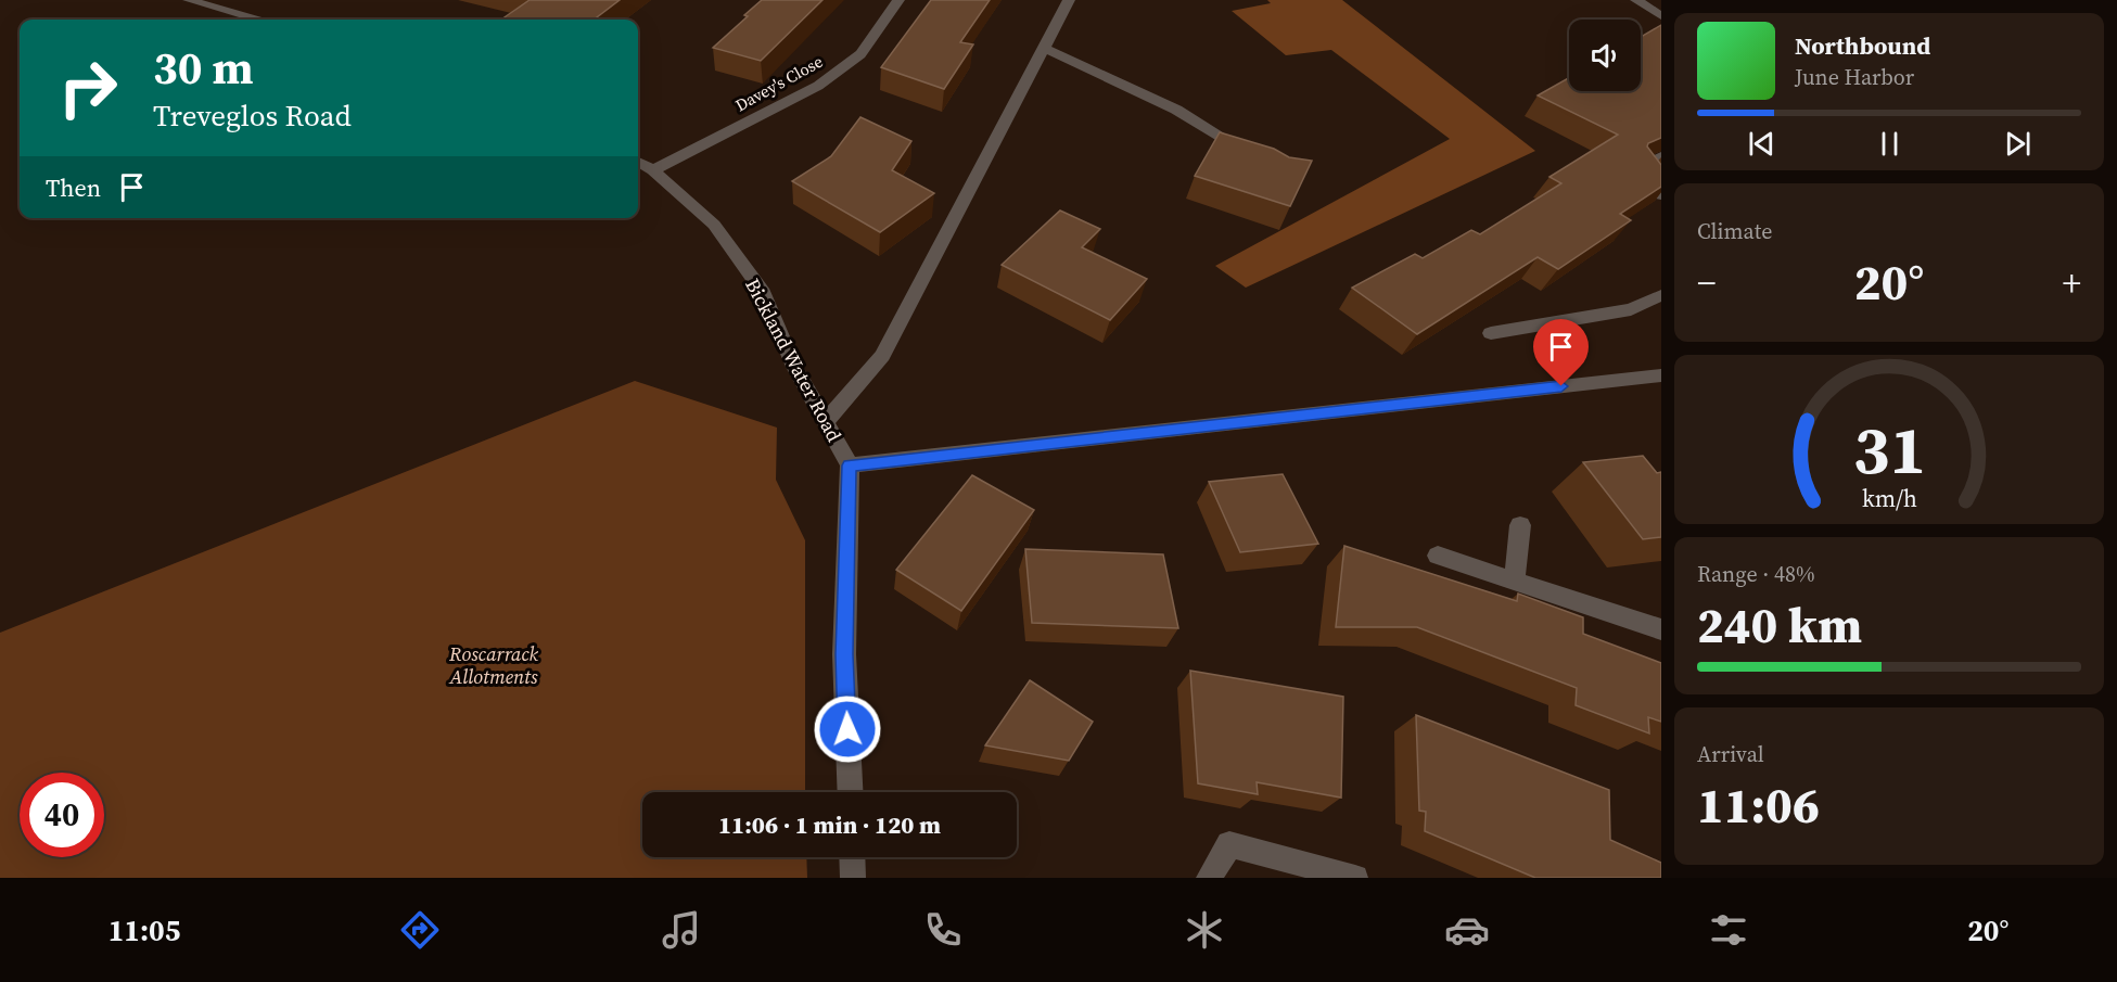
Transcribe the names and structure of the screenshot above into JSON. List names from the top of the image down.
{
  "streets": {
    "street": ["Davey's Close", "Bickland Water Road"]
  },
  "crossings": [
    ["Davey's Close", "Bickland Water Road"]
  ],
  "parks": ["Roscarrack Allotments"],
  "page": {
    "turn": ["30 m", "Treveglos Road"],
    "song": ["Northbound", "June Harbor"],
    "then": "Then",
    "tile": [
      "Climate",
      ["Range · 48%", "240 km"],
      ["Arrival", "11:06"]
    ],
    "heat": ["−", "20°", "+"],
    "limit": "40",
    "trip": "11:06 · 1 min · 120 m",
    "tabs": ["11:05", "20°"],
    "gauge": ["31", "km/h"]
  }
}
